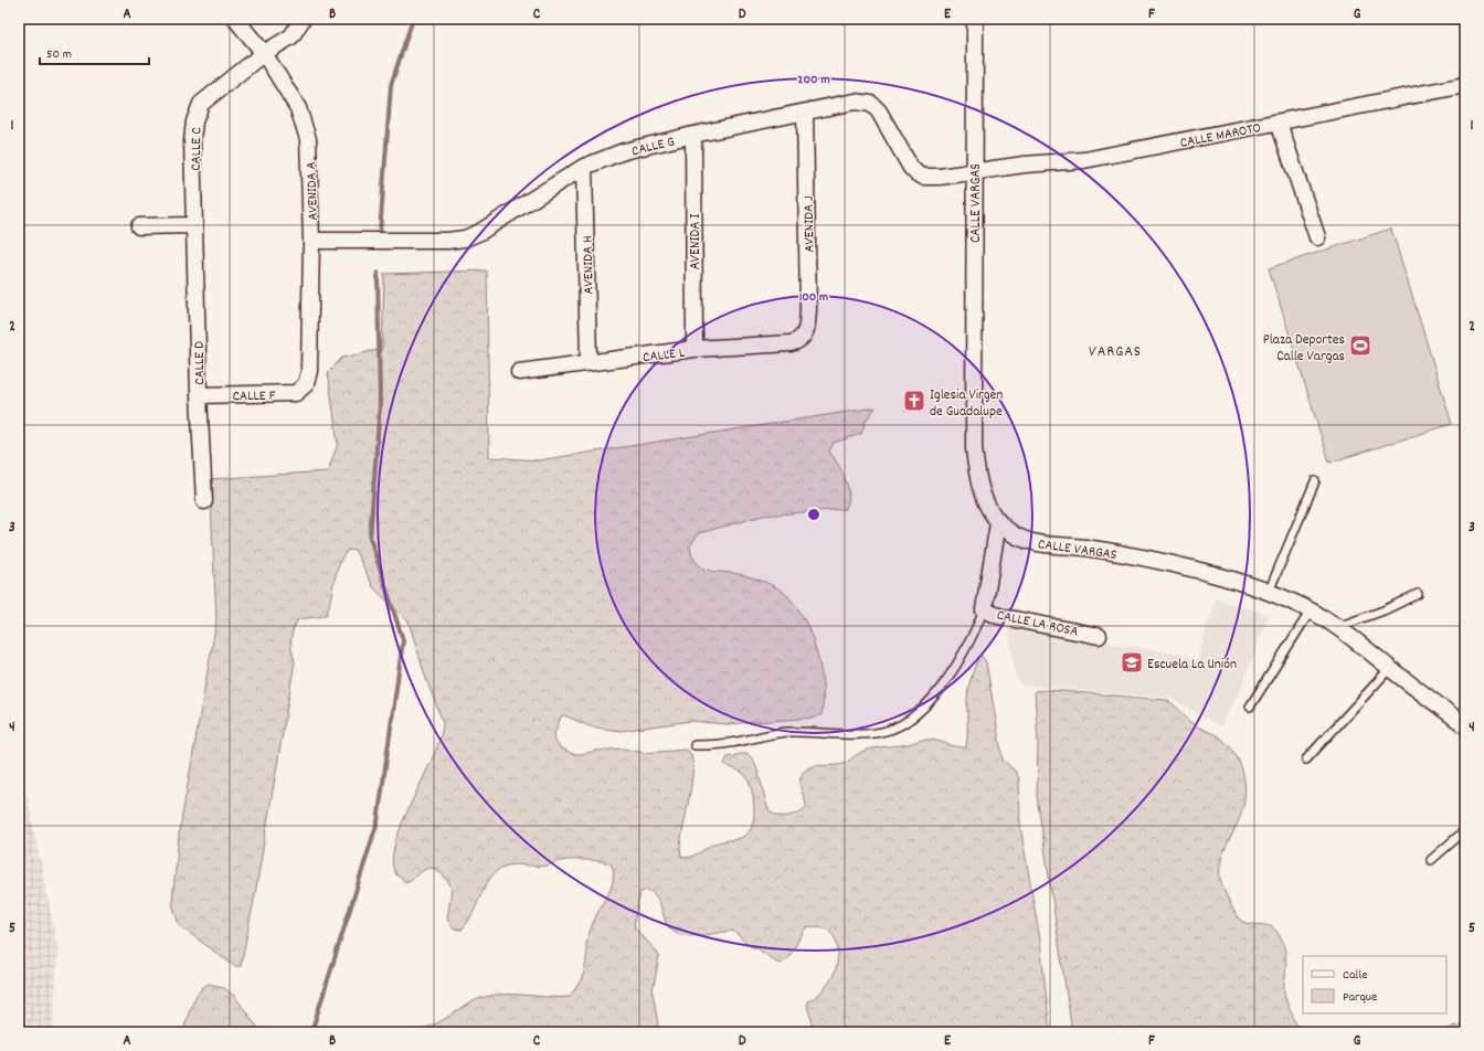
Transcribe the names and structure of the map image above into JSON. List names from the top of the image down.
{
  "streets": {
    "street": [
      "CALLE MAROTO",
      "CALLE G",
      "CALLE C",
      "AVENIDA A",
      "CALLE VARGAS",
      "AVENIDA J",
      "AVENIDA I",
      "AVENIDA H",
      "CALLE L",
      "CALLE D",
      "CALLE F",
      "CALLE LA ROSA"
    ]
  },
  "crossings": [
    ["CALLE MAROTO", "CALLE G"],
    ["CALLE MAROTO", "CALLE VARGAS"],
    ["CALLE G", "AVENIDA A"],
    ["CALLE G", "CALLE VARGAS"],
    ["CALLE G", "AVENIDA J"],
    ["CALLE G", "AVENIDA I"],
    ["CALLE G", "AVENIDA H"],
    ["CALLE C", "AVENIDA A"],
    ["CALLE C", "CALLE D"],
    ["AVENIDA A", "CALLE F"],
    ["CALLE VARGAS", "CALLE LA ROSA"],
    ["AVENIDA J", "CALLE L"],
    ["AVENIDA I", "CALLE L"],
    ["AVENIDA H", "CALLE L"],
    ["CALLE D", "CALLE F"]
  ],
  "districts": ["VARGAS"],
  "places": {
    "sports": ["Plaza Deportes Calle Vargas"],
    "church": ["Iglesia Virgen de Guadalupe"],
    "school or university": ["Escuela La Unión"]
  },
  "legend": ["Calle", "Parque"],
  "scale_bar": "50 m",
  "grid": {
    "columns": [
      "A",
      "B",
      "C",
      "D",
      "E",
      "F",
      "G"
    ],
    "rows": [
      "1",
      "2",
      "3",
      "4",
      "5"
    ]
  },
  "rings": ["200 m", "100 m"]
}
